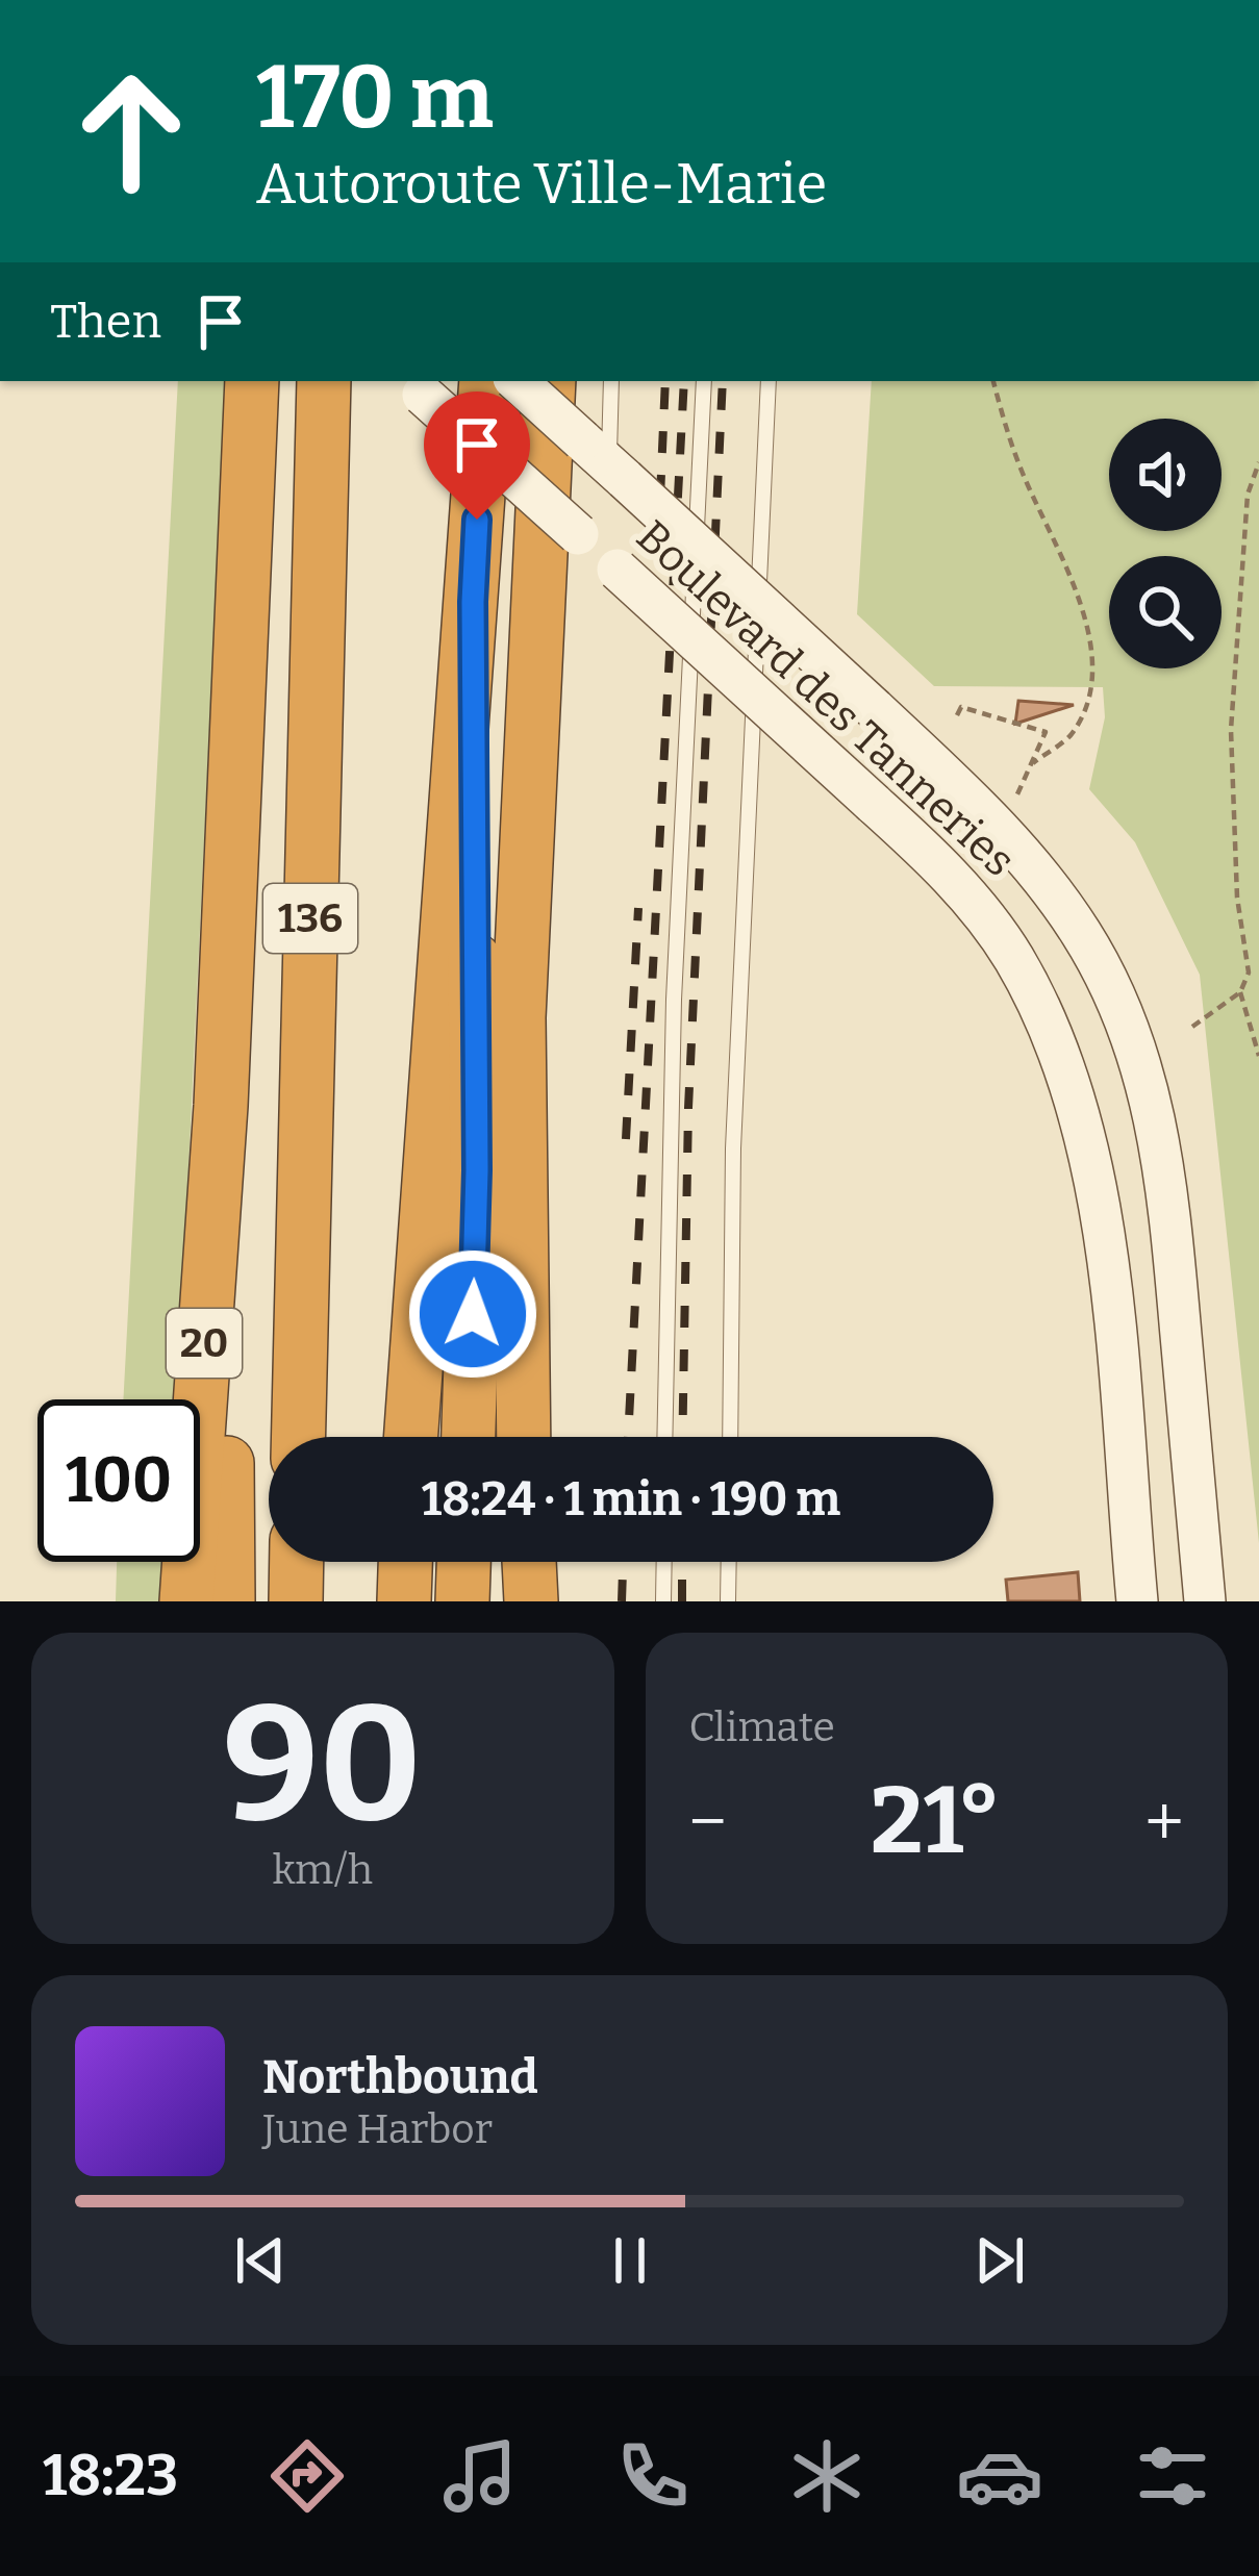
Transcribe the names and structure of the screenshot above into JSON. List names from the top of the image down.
{
  "streets": {
    "highway": ["136", "20"],
    "main road": ["Boulevard des Tanneries"]
  },
  "page": {
    "turn": ["170 m", "Autoroute Ville-Marie"],
    "then": "Then",
    "limit": "100",
    "trip": "18:24 · 1 min · 190 m",
    "tile": [
      ["90", "km/h"],
      "Climate"
    ],
    "heat": ["−", "21°", "+"],
    "song": ["Northbound", "June Harbor"],
    "tabs": "18:23"
  }
}
